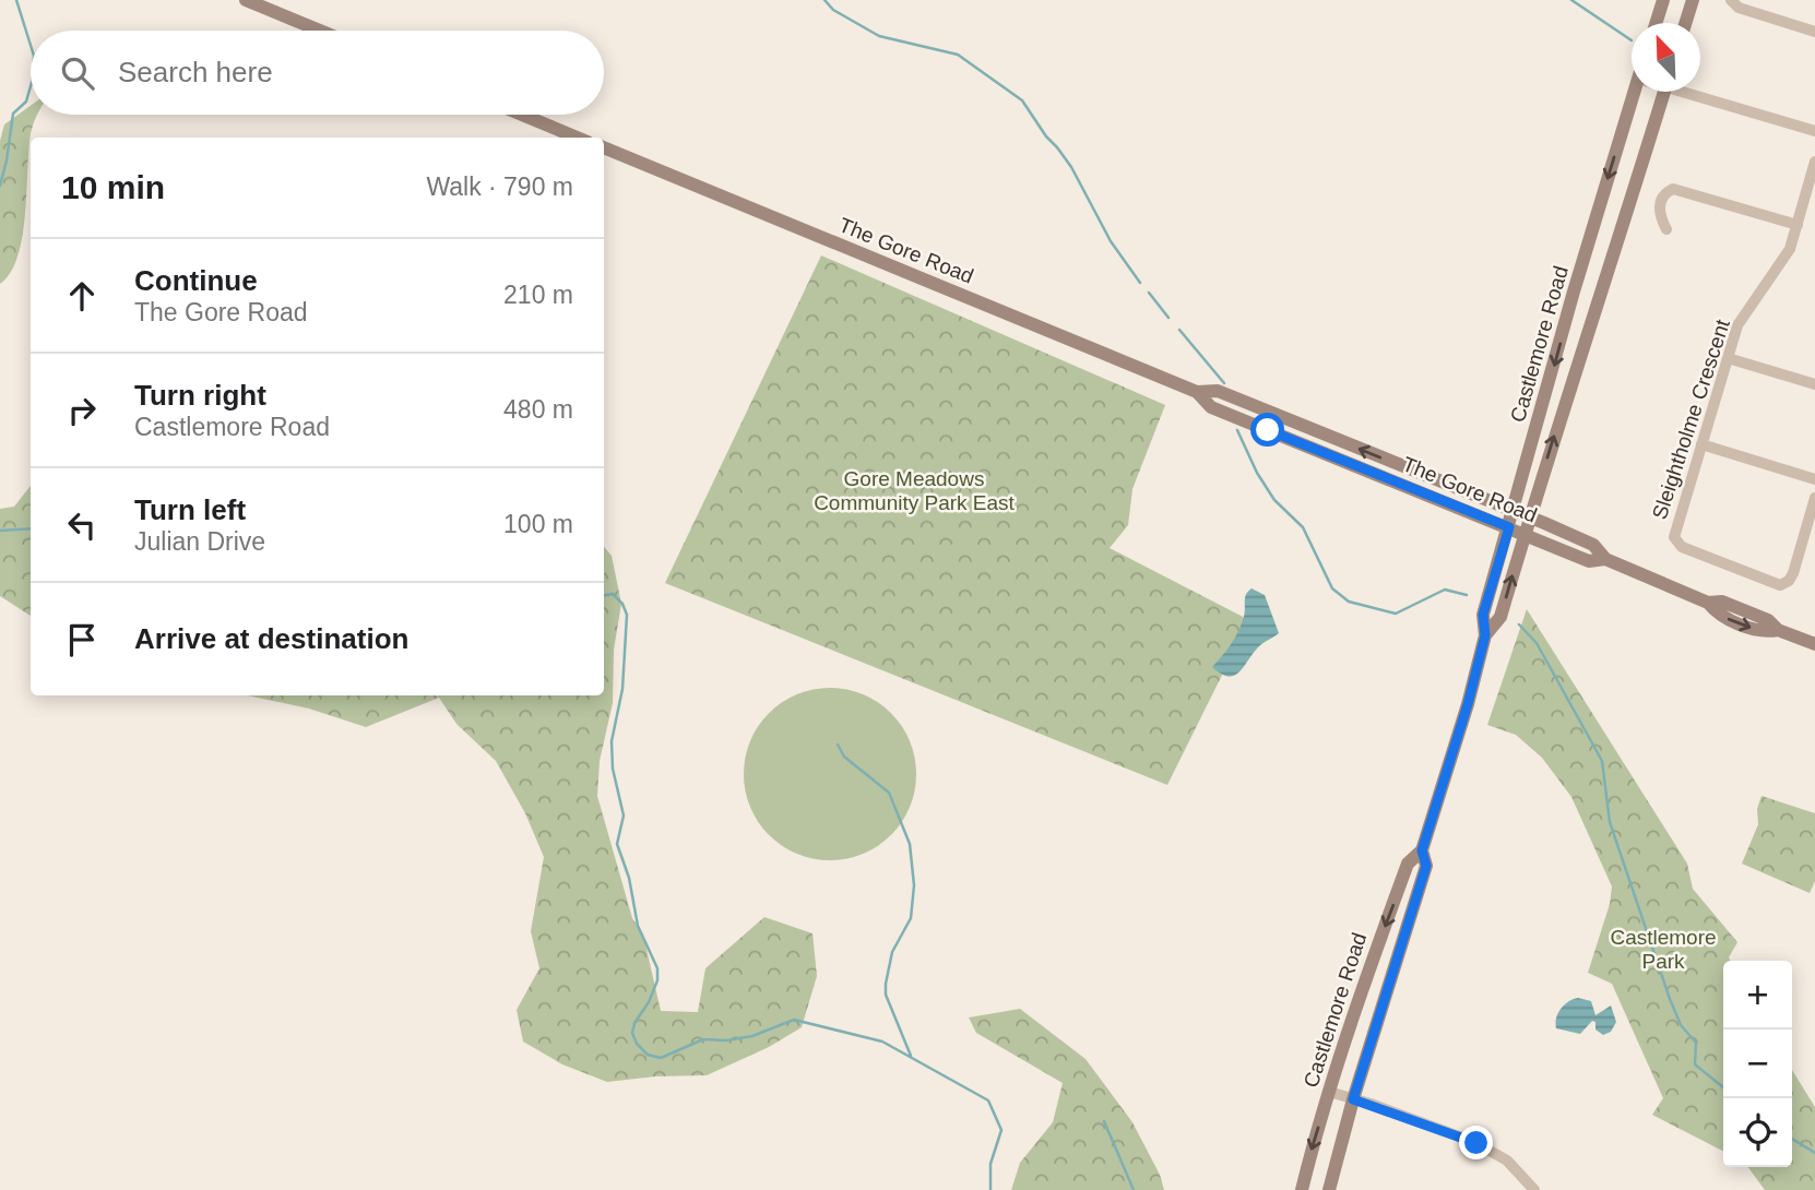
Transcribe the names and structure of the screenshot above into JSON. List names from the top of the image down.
{
  "streets": {
    "main road": ["The Gore Road", "Castlemore Road"],
    "street": ["Sleightholme Crescent"]
  },
  "crossings": [
    ["The Gore Road", "Castlemore Road"]
  ],
  "parks": ["Gore Meadows Community Park East", "Castlemore Park"],
  "north": "top left",
  "page": {
    "search": "Search here",
    "heading": ["10 min", "Walk · 790 m"],
    "list": [
      ["Continue", "The Gore Road", "210 m"],
      ["Turn right", "Castlemore Road", "480 m"],
      ["Turn left", "Julian Drive", "100 m"],
      "Arrive at destination"
    ],
    "map_buttons": ["+", "−"]
  }
}
